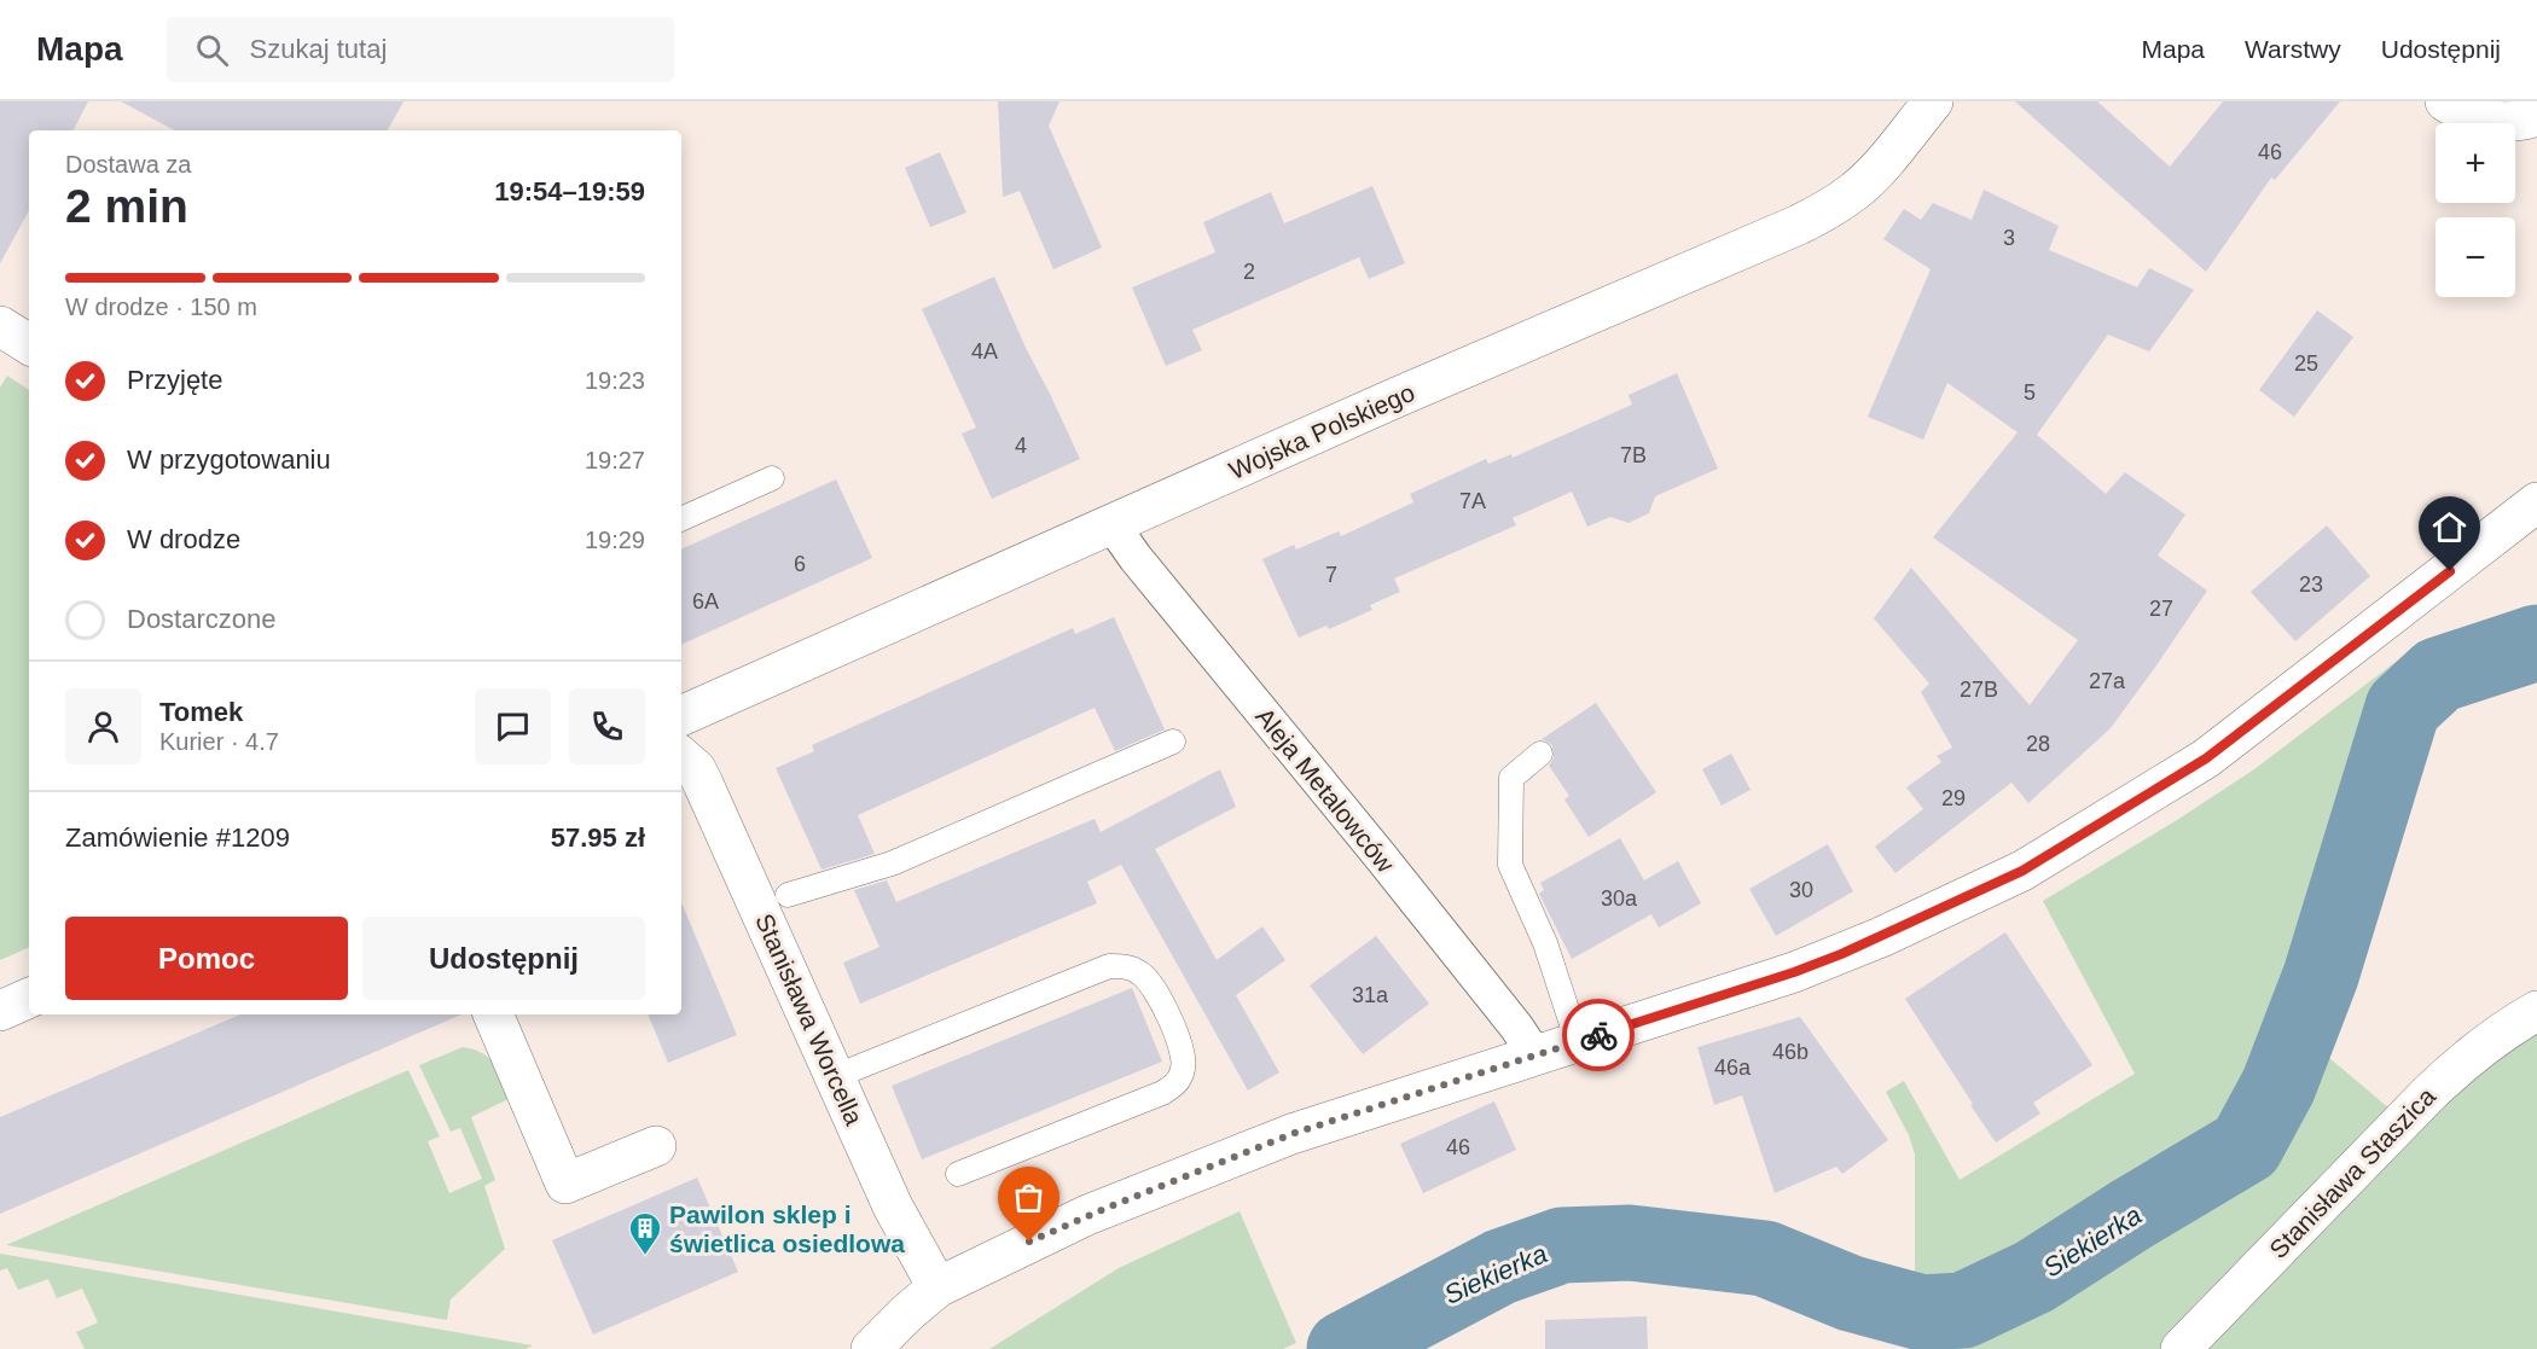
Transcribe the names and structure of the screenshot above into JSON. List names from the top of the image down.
{
  "streets": {
    "street": [
      "Wojska Polskiego",
      "Aleja Metalowców",
      "Stanisława Worcella",
      "Stanisława Staszica"
    ]
  },
  "crossings": [
    ["Wojska Polskiego", "Aleja Metalowców"]
  ],
  "water": ["Siekierka"],
  "places": {
    "building": ["Pawilon sklep i świetlica osiedlowa"]
  },
  "house_numbers": [
    "46",
    "3",
    "2",
    "4A",
    "25",
    "5",
    "4",
    "7B",
    "7A",
    "6",
    "7",
    "23",
    "6A",
    "27",
    "27a",
    "27B",
    "28",
    "29",
    "30",
    "30a",
    "31a",
    "46b",
    "46a",
    "46"
  ],
  "page": {
    "header": "Mapa",
    "search": "Szukaj tutaj",
    "nav": ["Mapa", "Warstwy", "Udostępnij"],
    "map_buttons": ["+", "−"],
    "heading": ["2 min", "Dostawa za", "19:54–19:59"],
    "panel": [
      "Tomek",
      "Kurier · 4.7",
      "Zamówienie #1209",
      "57.95 zł"
    ],
    "bar": "W drodze · 150 m",
    "list": [
      ["Przyjęte", "19:23"],
      ["W przygotowaniu", "19:27"],
      ["W drodze", "19:29"],
      "Dostarczone"
    ],
    "buttons": ["Pomoc", "Udostępnij"]
  }
}
